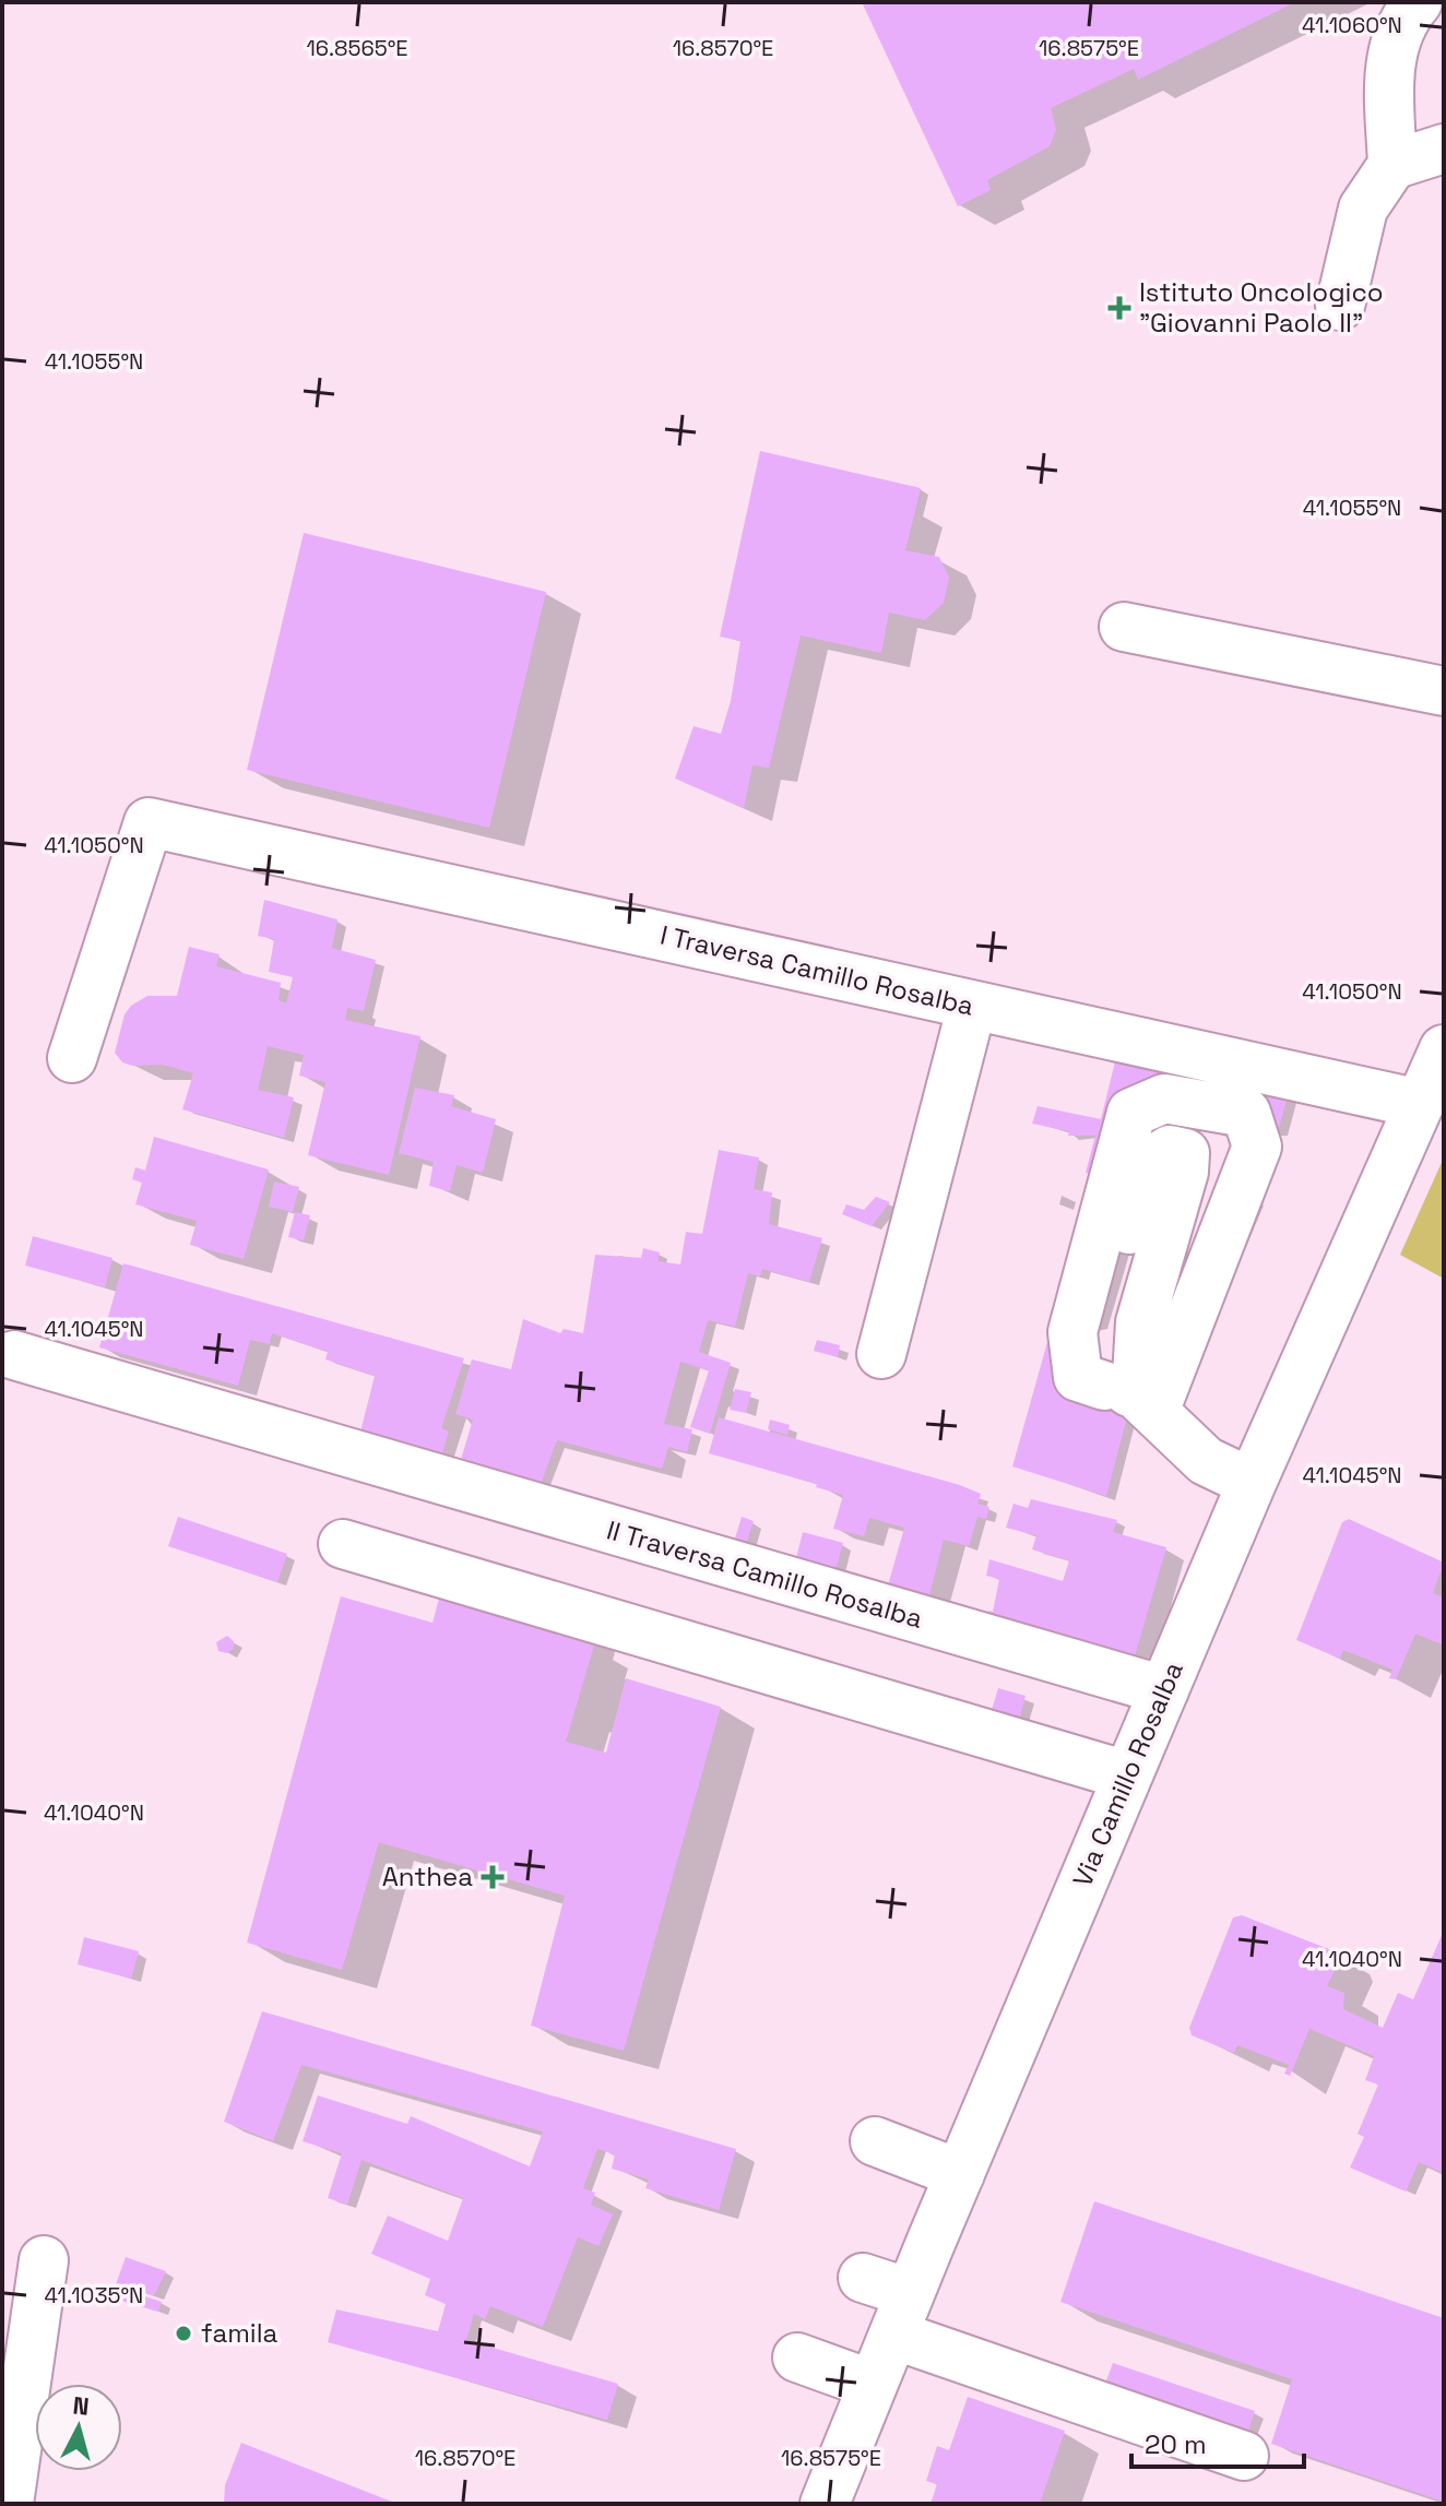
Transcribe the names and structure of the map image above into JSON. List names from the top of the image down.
{
  "streets": {
    "street": ["I Traversa Camillo Rosalba", "II Traversa Camillo Rosalba", "Via Camillo Rosalba"]
  },
  "crossings": [
    ["I Traversa Camillo Rosalba", "Via Camillo Rosalba"],
    ["II Traversa Camillo Rosalba", "Via Camillo Rosalba"]
  ],
  "places": {
    "health": ["Istituto Oncologico \"Giovanni Paolo II\"", "Anthea"],
    "other": ["famila"]
  },
  "scale_bar": "20 m",
  "north": "top",
  "coordinates": [
    "41.1060°N",
    "16.8565°E",
    "16.8570°E",
    "16.8575°E",
    "41.1055°N",
    "41.1050°N",
    "41.1045°N",
    "41.1040°N",
    "41.1035°N"
  ]
}
